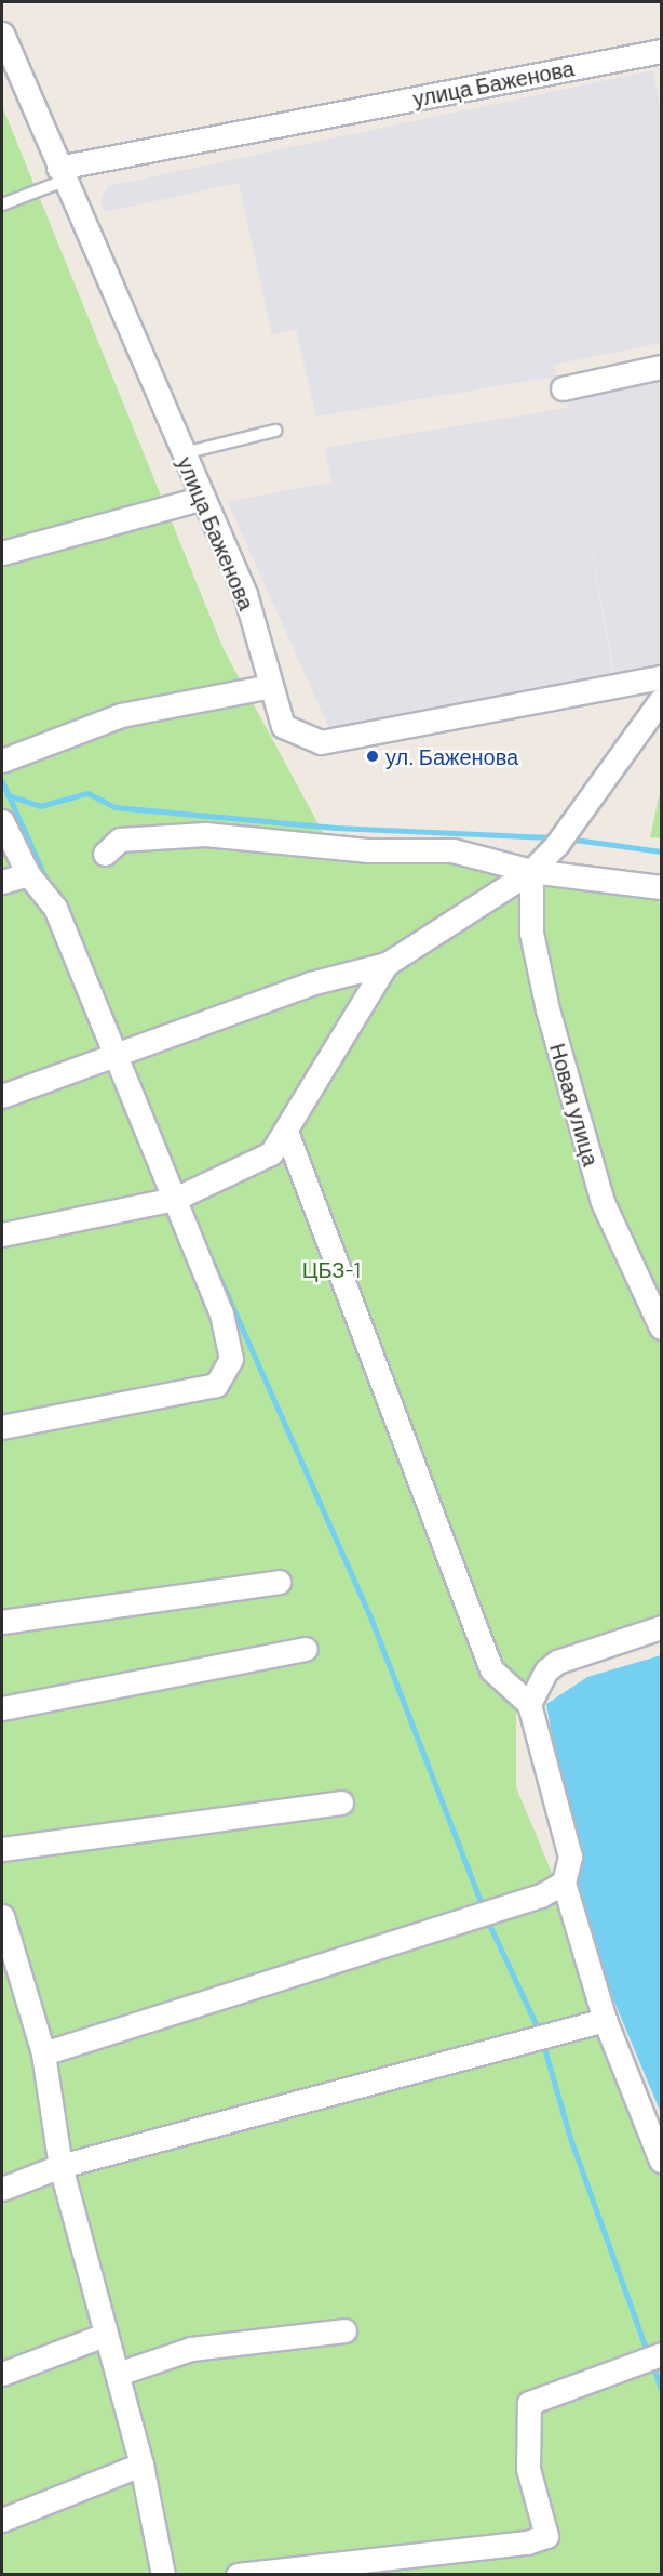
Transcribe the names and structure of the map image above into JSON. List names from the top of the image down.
{
  "streets": {
    "street": ["улица Баженова", "Новая улица"]
  },
  "parks": ["ЦБЗ-1"],
  "places": ["ул. Баженова"]
}
